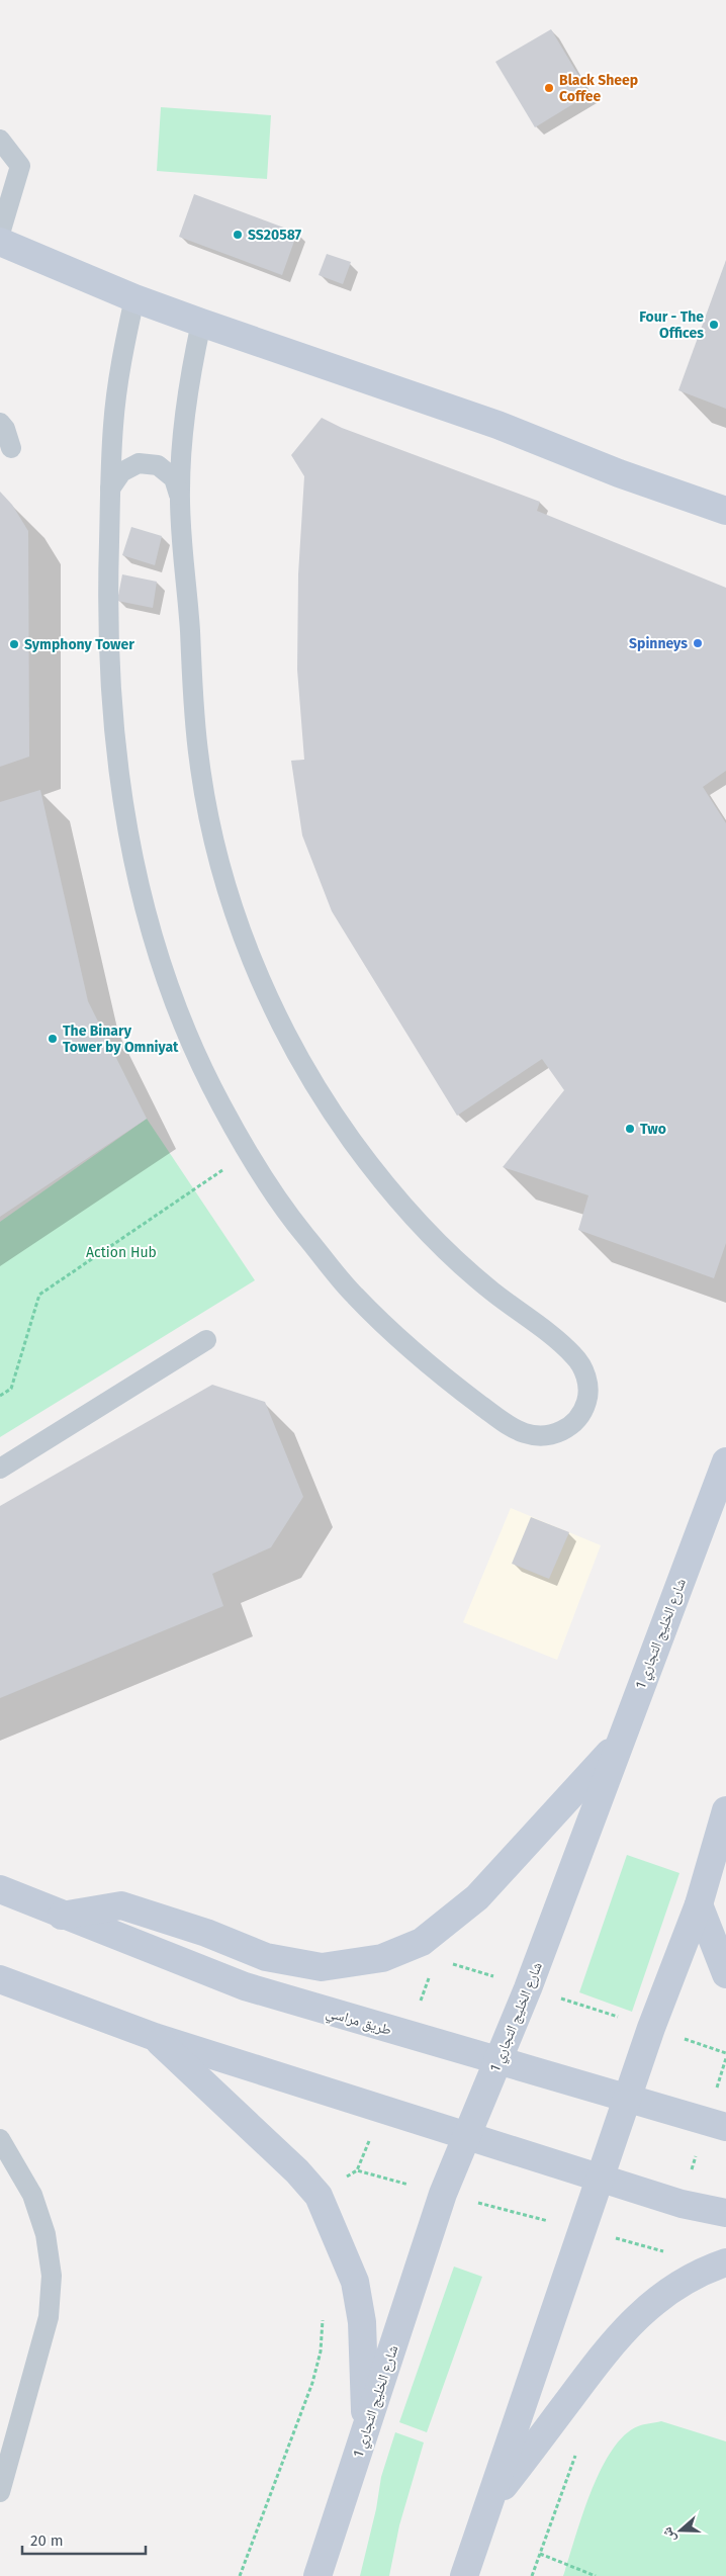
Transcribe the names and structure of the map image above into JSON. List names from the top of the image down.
{
  "streets": {
    "main road": ["شارع الخليج التجاري 1", "طريق مراسي"]
  },
  "crossings": [
    ["شارع الخليج التجاري 1", "طريق مراسي"]
  ],
  "parks": ["Action Hub"],
  "places": [
    "Black Sheep Coffee",
    "SS20587",
    "Four - The Offices",
    "Spinneys",
    "Symphony Tower",
    "The Binary Tower by Omniyat",
    "Two"
  ],
  "scale_bar": "20 m",
  "north": "left"
}
